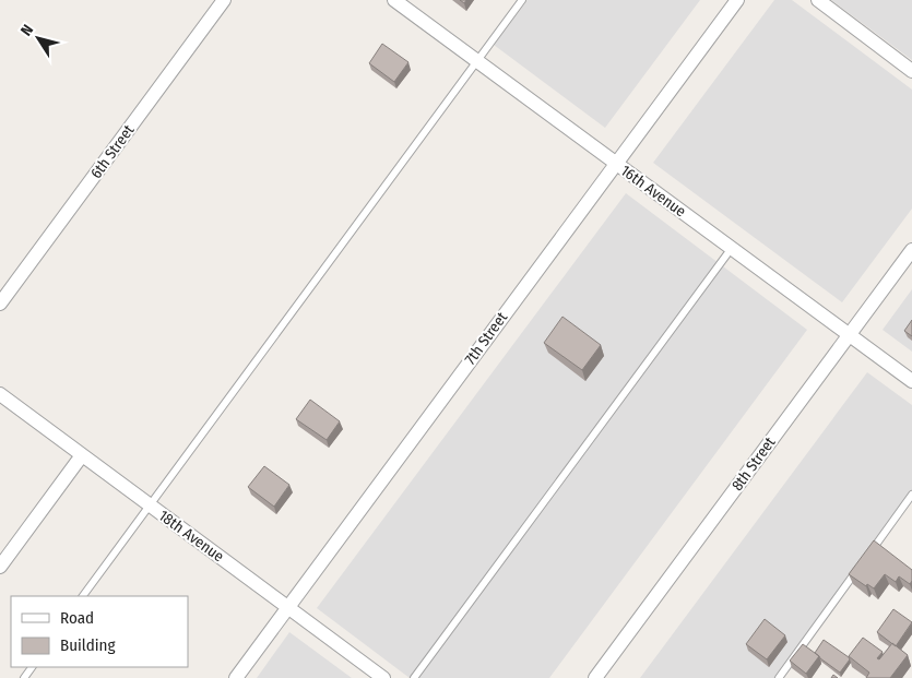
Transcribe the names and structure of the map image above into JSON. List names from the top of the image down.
{
  "streets": {
    "street": [
      "6th Street",
      "16th Avenue",
      "7th Street",
      "8th Street",
      "18th Avenue"
    ]
  },
  "crossings": [
    ["16th Avenue", "7th Street"],
    ["16th Avenue", "8th Street"],
    ["7th Street", "18th Avenue"]
  ],
  "legend": ["Road", "Building"],
  "north": "top left"
}
